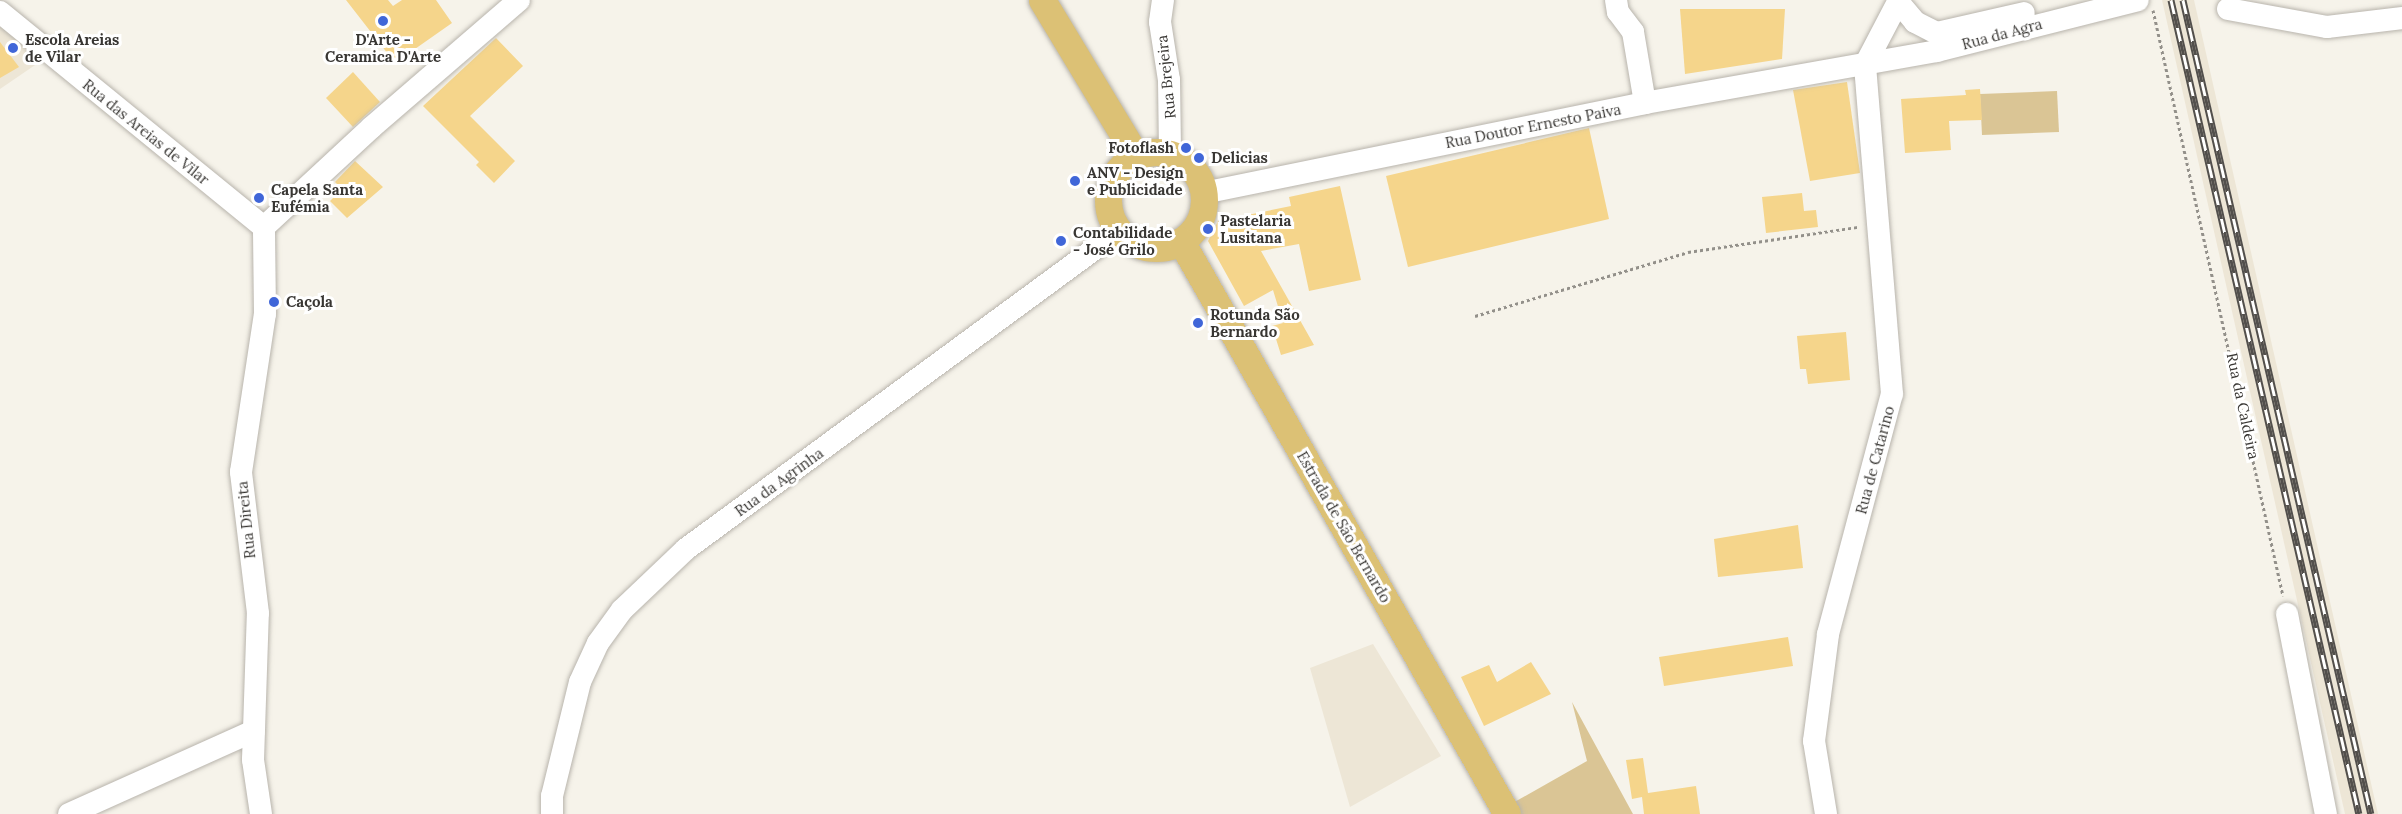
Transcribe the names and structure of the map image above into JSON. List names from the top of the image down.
{
  "streets": {
    "main road": ["Estrada de São Bernardo"],
    "street": [
      "Rua da Agra",
      "Rua Brejeira",
      "Rua Doutor Ernesto Paiva",
      "Rua das Areias de Vilar",
      "Rua de Catarino",
      "Rua da Agrinha",
      "Rua Direita"
    ],
    "path": ["Rua da Caldeira"]
  },
  "crossings": [
    ["Rua da Agra", "Rua Doutor Ernesto Paiva"],
    ["Rua da Agra", "Rua de Catarino"],
    ["Rua Brejeira", "Rua Doutor Ernesto Paiva"],
    ["Rua Brejeira", "Rua da Agrinha"],
    ["Rua Brejeira", "Estrada de São Bernardo"],
    ["Rua Doutor Ernesto Paiva", "Rua de Catarino"],
    ["Rua Doutor Ernesto Paiva", "Rua da Agrinha"],
    ["Rua Doutor Ernesto Paiva", "Estrada de São Bernardo"],
    ["Rua das Areias de Vilar", "Rua Direita"],
    ["Rua da Agrinha", "Estrada de São Bernardo"]
  ],
  "places": [
    "D'Arte - Ceramica D'Arte",
    "Escola Areias de Vilar",
    "Fotoflash",
    "Delicias",
    "ANV - Design e Publicidade",
    "Capela Santa Eufémia",
    "Pastelaria Lusitana",
    "Contabilidade - José Grilo",
    "Caçola",
    "Rotunda São Bernardo"
  ]
}
